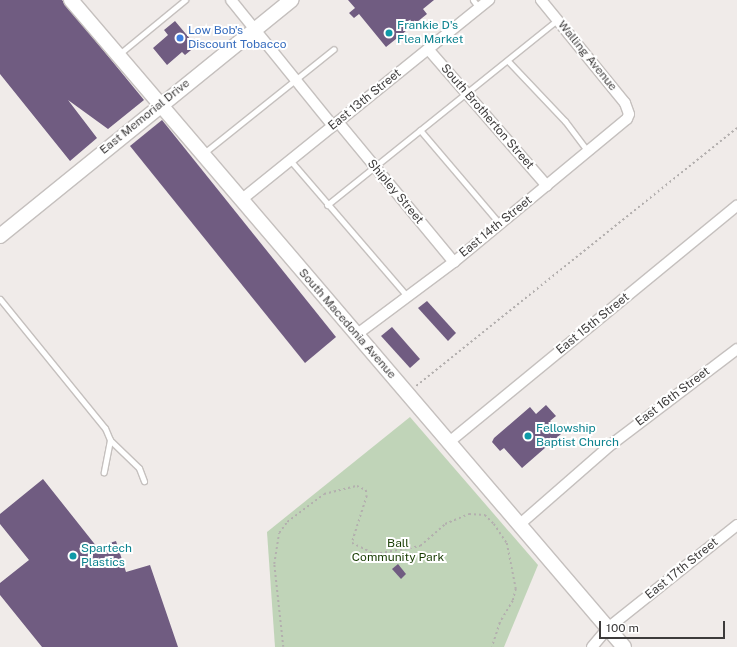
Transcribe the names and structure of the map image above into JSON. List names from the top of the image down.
{
  "streets": {
    "street": [
      "Walling Avenue",
      "East 13th Street",
      "East Memorial Drive",
      "South Brotherton Street",
      "Shipley Street",
      "East 14th Street",
      "South Macedonia Avenue",
      "East 15th Street",
      "East 16th Street",
      "East 17th Street"
    ]
  },
  "crossings": [
    ["Walling Avenue", "East 14th Street"],
    ["East 13th Street", "South Brotherton Street"],
    ["East 13th Street", "Shipley Street"],
    ["East 13th Street", "South Macedonia Avenue"],
    ["East Memorial Drive", "Shipley Street"],
    ["East Memorial Drive", "South Macedonia Avenue"],
    ["South Brotherton Street", "East 14th Street"],
    ["Shipley Street", "East 14th Street"],
    ["East 14th Street", "South Macedonia Avenue"],
    ["South Macedonia Avenue", "East 15th Street"],
    ["South Macedonia Avenue", "East 16th Street"],
    ["South Macedonia Avenue", "East 17th Street"]
  ],
  "parks": ["Ball Community Park"],
  "places": [
    "Frankie D's Flea Market",
    "Low Bob's Discount Tobacco",
    "Fellowship Baptist Church",
    "Spartech Plastics"
  ],
  "scale_bar": "100 m"
}
